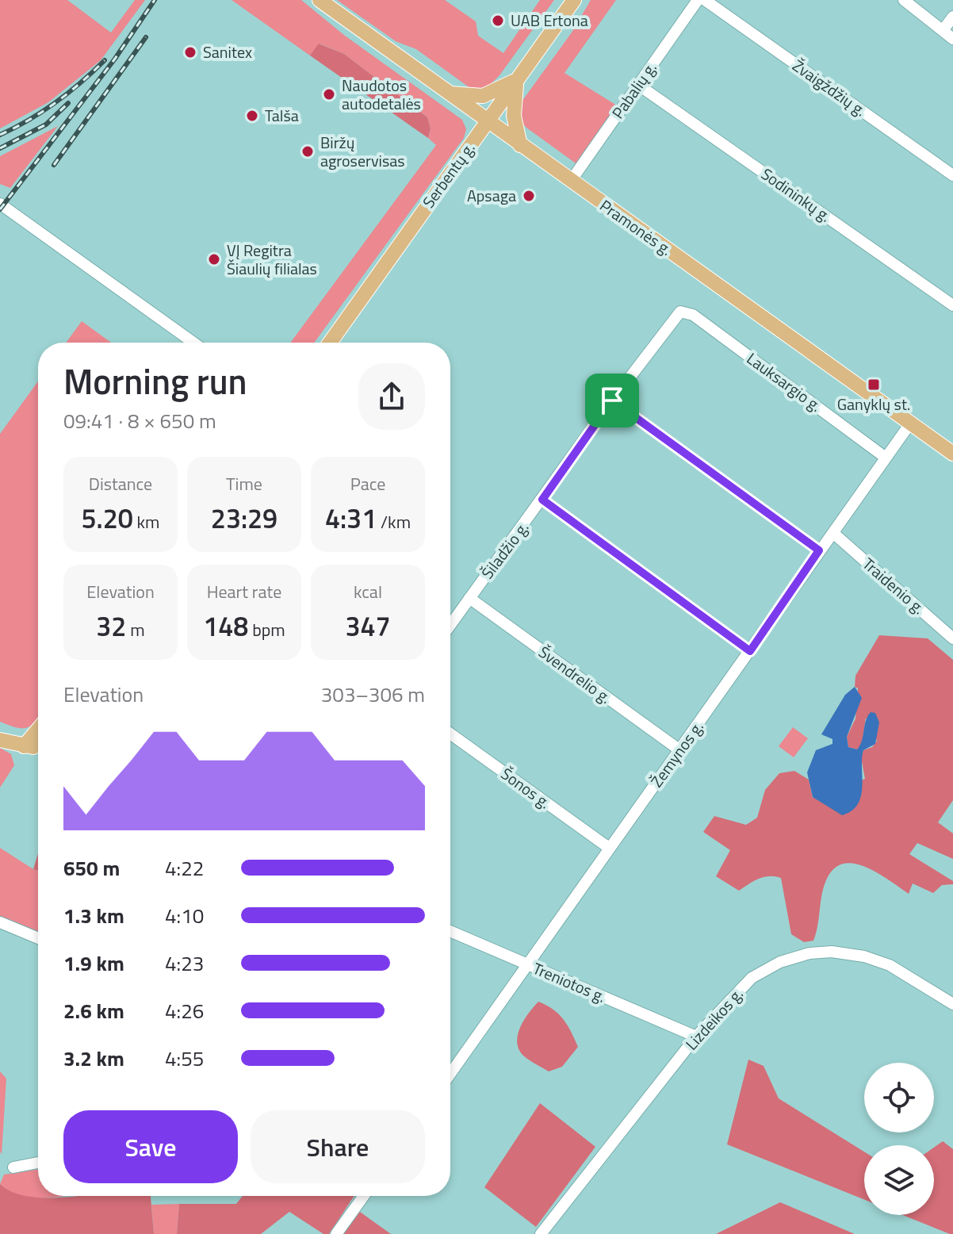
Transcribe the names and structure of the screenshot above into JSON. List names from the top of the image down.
{
  "streets": {
    "main road": ["Serbentų g.", "Pramonės g."],
    "street": [
      "Žvaigždžių g.",
      "Pabalių g.",
      "Sodininkų g.",
      "Lauksargio g.",
      "Šiladžio g.",
      "Traidenio g.",
      "Švendrelio g.",
      "Žemynos g.",
      "Šonos g.",
      "Treniotos g.",
      "Lizdeikos g."
    ]
  },
  "crossings": [
    ["Pabalių g.", "Sodininkų g."],
    ["Pabalių g.", "Pramonės g."],
    ["Serbentų g.", "Pramonės g."],
    ["Pramonės g.", "Žemynos g."],
    ["Lauksargio g.", "Šiladžio g."],
    ["Lauksargio g.", "Žemynos g."],
    ["Šiladžio g.", "Švendrelio g."],
    ["Traidenio g.", "Žemynos g."],
    ["Švendrelio g.", "Žemynos g."],
    ["Žemynos g.", "Šonos g."],
    ["Žemynos g.", "Treniotos g."],
    ["Treniotos g.", "Lizdeikos g."]
  ],
  "places": {
    "other": [
      "UAB Ertona",
      "Sanitex",
      "Naudotos autodetalės",
      "Talša",
      "Biržų agroservisas",
      "Apsaga",
      "VĮ Regitra Šiaulių filialas"
    ],
    "transit": ["Ganyklų st."]
  },
  "page": {
    "heading": ["Morning run", "09:41 · 8 × 650 m"],
    "stats": [
      ["Distance", "5.20 km"],
      ["Time", "23:29"],
      ["Pace", "4:31 /km"],
      ["Elevation", "32 m"],
      ["Heart rate", "148 bpm"],
      ["kcal", "347"]
    ],
    "chart": ["Elevation", "303–306 m"],
    "list": [
      {
        "name": "650 m",
        "note": "4:22"
      },
      {
        "name": "1.3 km",
        "note": "4:10"
      },
      {
        "name": "1.9 km",
        "note": "4:23"
      },
      {
        "name": "2.6 km",
        "note": "4:26"
      },
      {
        "name": "3.2 km",
        "note": "4:55"
      }
    ],
    "buttons": ["Save", "Share"]
  }
}
